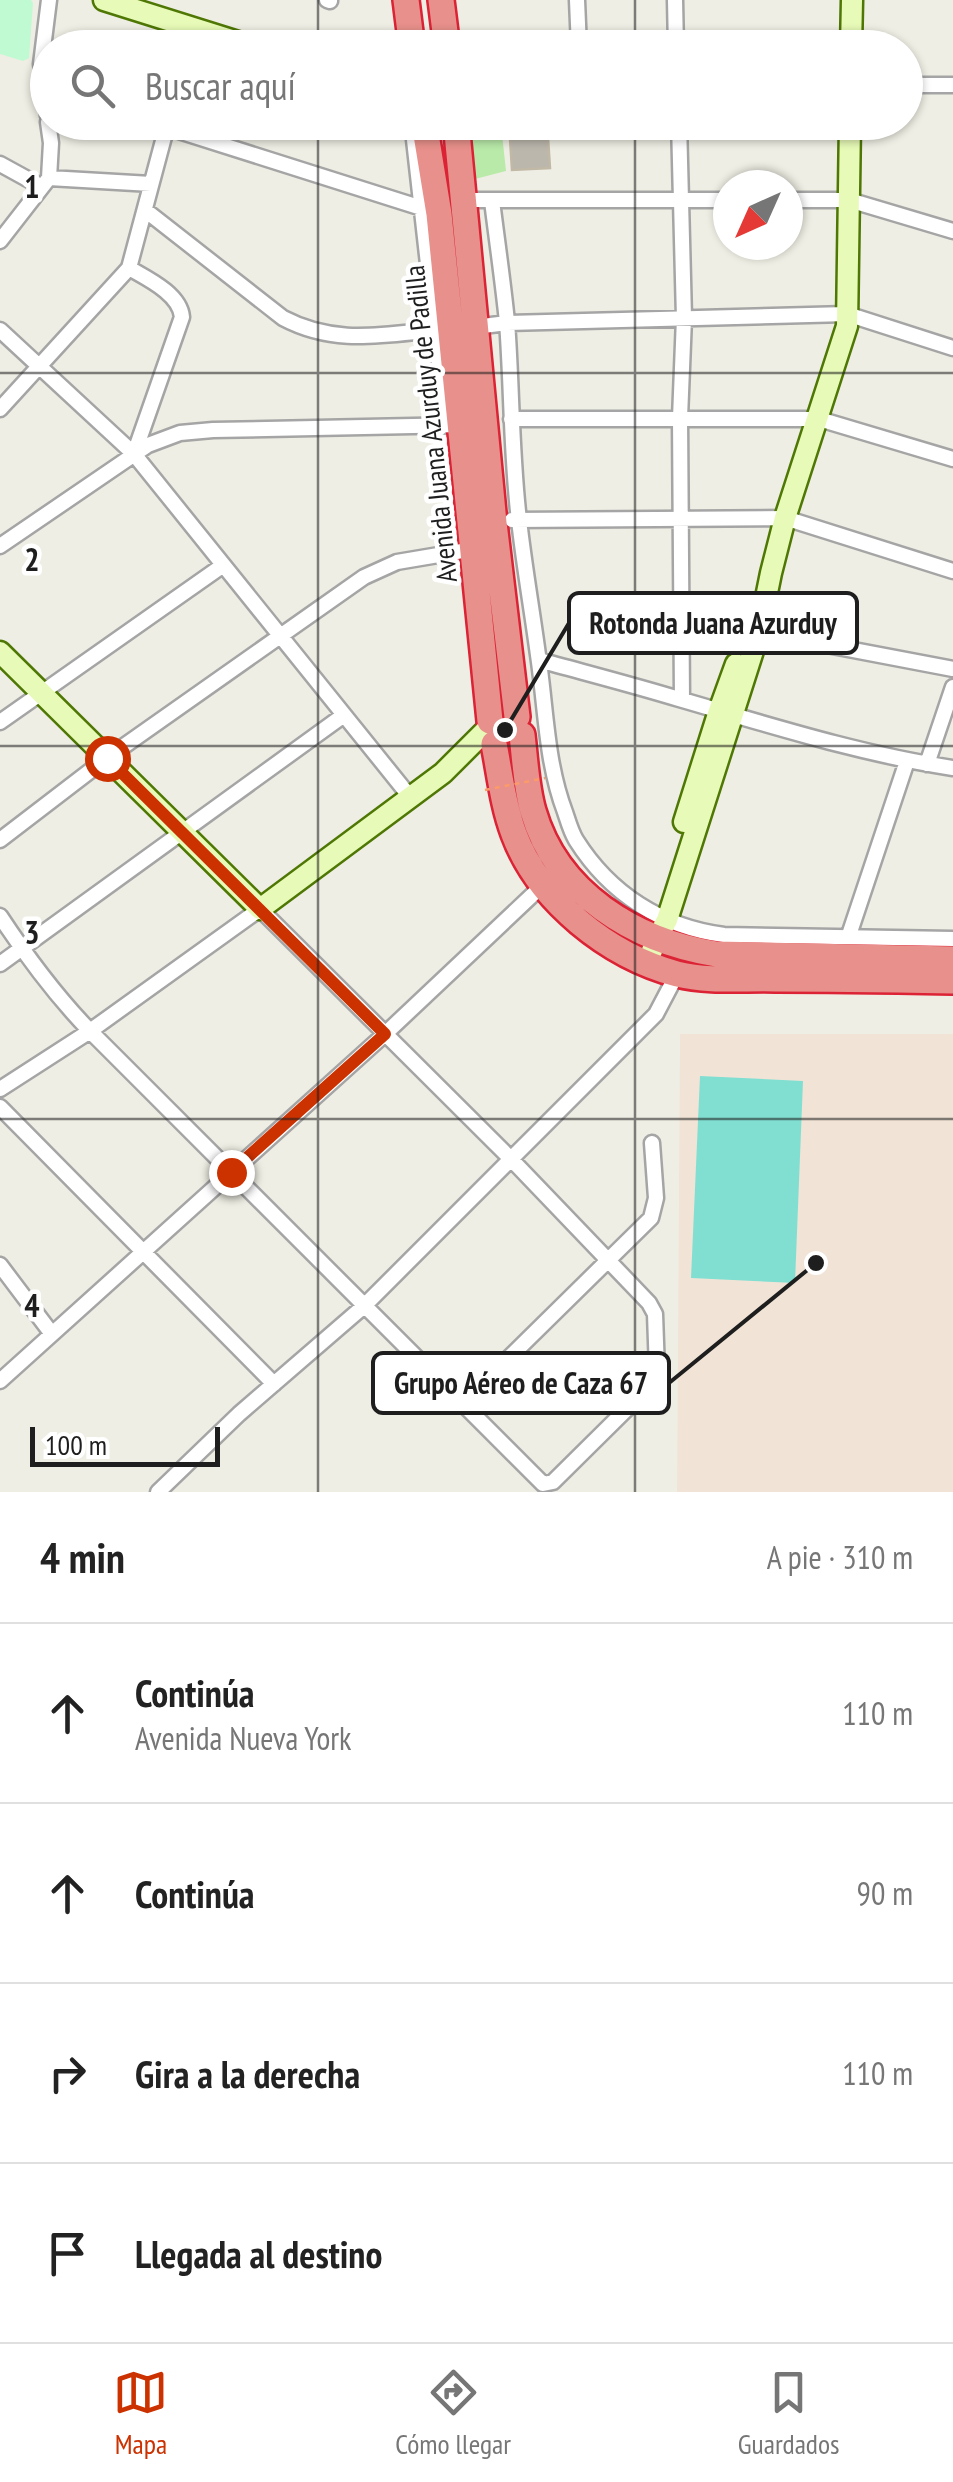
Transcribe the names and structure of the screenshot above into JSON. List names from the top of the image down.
{
  "streets": {
    "highway": ["Avenida Juana Azurduy de Padilla"]
  },
  "places": ["Rotonda Juana Azurduy", "Grupo Aéreo de Caza 67"],
  "scale_bar": "100 m",
  "north": "bottom left",
  "page": {
    "search": "Buscar aquí",
    "scale": "100 m",
    "heading": ["4 min", "A pie · 310 m"],
    "list": [
      ["Continúa", "Avenida Nueva York", "110 m"],
      ["Continúa", "90 m"],
      ["Gira a la derecha", "110 m"],
      "Llegada al destino"
    ],
    "nav": ["Mapa", "Cómo llegar", "Guardados"]
  },
  "grid": {
    "rows": [
      "1",
      "2",
      "3",
      "4"
    ]
  }
}
